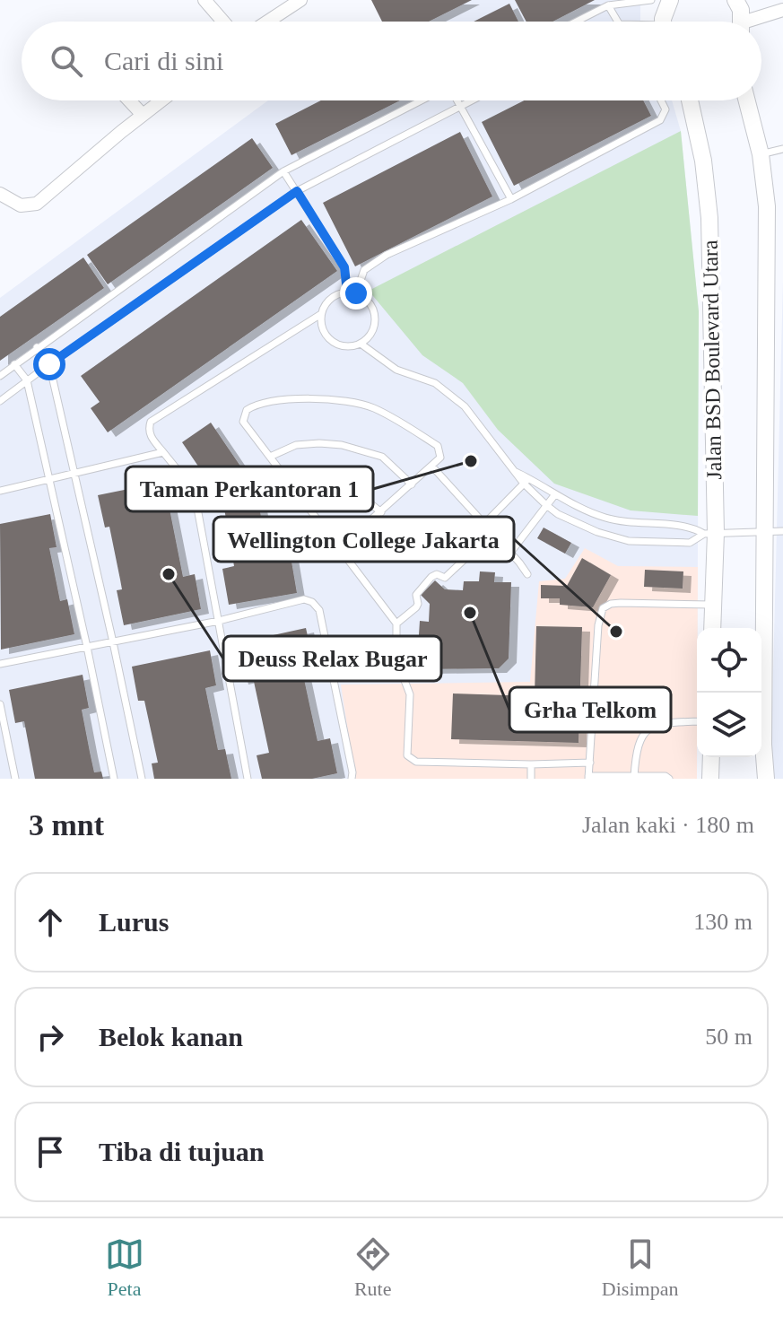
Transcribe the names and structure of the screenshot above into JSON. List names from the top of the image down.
{
  "streets": {
    "street": ["Jalan BSD Boulevard Utara"]
  },
  "places": [
    "Taman Perkantoran 1",
    "Deuss Relax Bugar",
    "Grha Telkom",
    "Wellington College Jakarta"
  ],
  "page": {
    "search": "Cari di sini",
    "heading": ["3 mnt", "Jalan kaki · 180 m"],
    "list": [
      ["Lurus", "130 m"],
      ["Belok kanan", "50 m"],
      "Tiba di tujuan"
    ],
    "nav": ["Peta", "Rute", "Disimpan"]
  }
}
